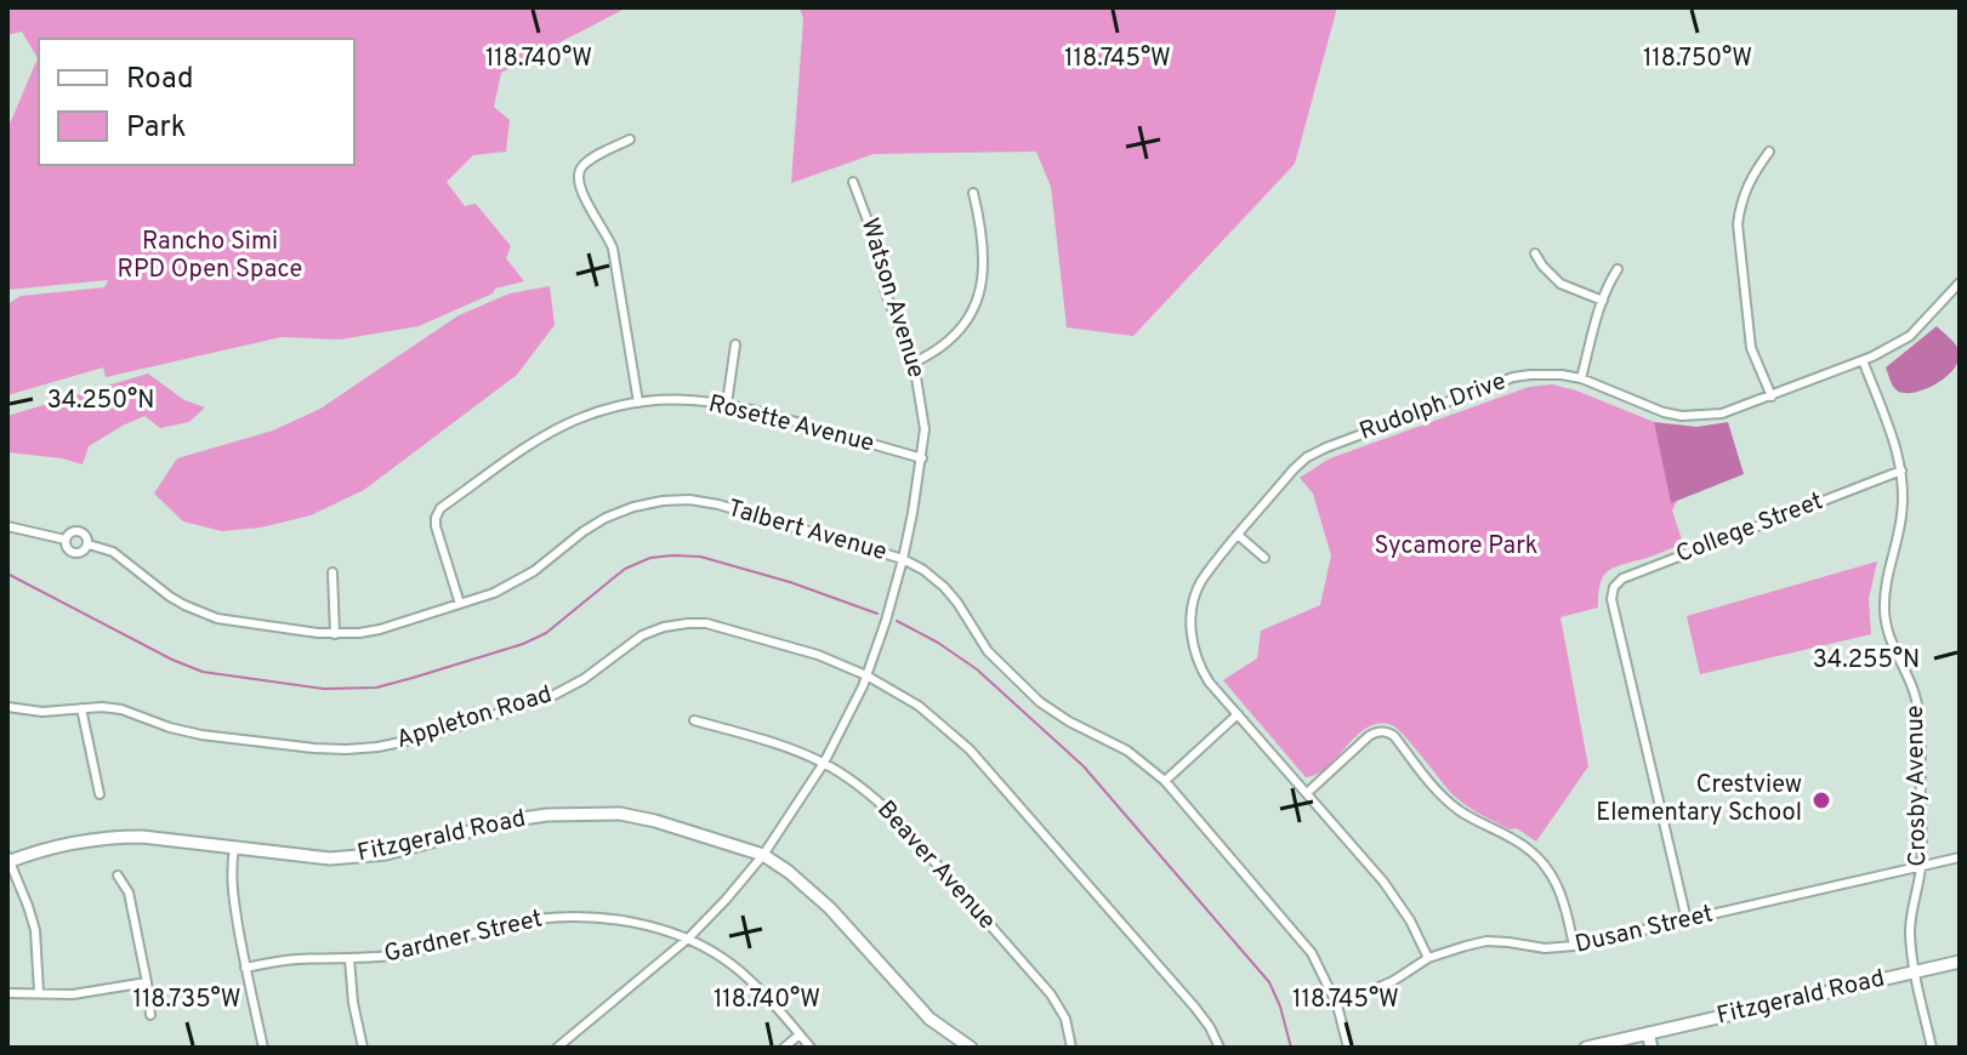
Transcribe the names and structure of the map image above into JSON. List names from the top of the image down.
{
  "streets": {
    "main road": ["Fitzgerald Road"],
    "street": [
      "Watson Avenue",
      "Rudolph Drive",
      "Rosette Avenue",
      "College Street",
      "Talbert Avenue",
      "Appleton Road",
      "Crosby Avenue",
      "Beaver Avenue",
      "Dusan Street",
      "Gardner Street"
    ]
  },
  "crossings": [
    ["Watson Avenue", "Rosette Avenue"],
    ["Watson Avenue", "Talbert Avenue"],
    ["Watson Avenue", "Appleton Road"],
    ["Watson Avenue", "Fitzgerald Road"],
    ["Watson Avenue", "Beaver Avenue"],
    ["Watson Avenue", "Gardner Street"],
    ["Rudolph Drive", "Crosby Avenue"],
    ["Rudolph Drive", "Dusan Street"],
    ["Rosette Avenue", "Talbert Avenue"],
    ["College Street", "Crosby Avenue"],
    ["College Street", "Dusan Street"],
    ["Talbert Avenue", "Dusan Street"],
    ["Crosby Avenue", "Fitzgerald Road"],
    ["Crosby Avenue", "Dusan Street"]
  ],
  "parks": ["Rancho Simi RPD Open Space", "Sycamore Park"],
  "places": ["Crestview Elementary School"],
  "legend": ["Road", "Park"],
  "coordinates": [
    "118.740°W",
    "118.745°W",
    "118.750°W",
    "34.250°N",
    "34.255°N",
    "118.735°W"
  ]
}
